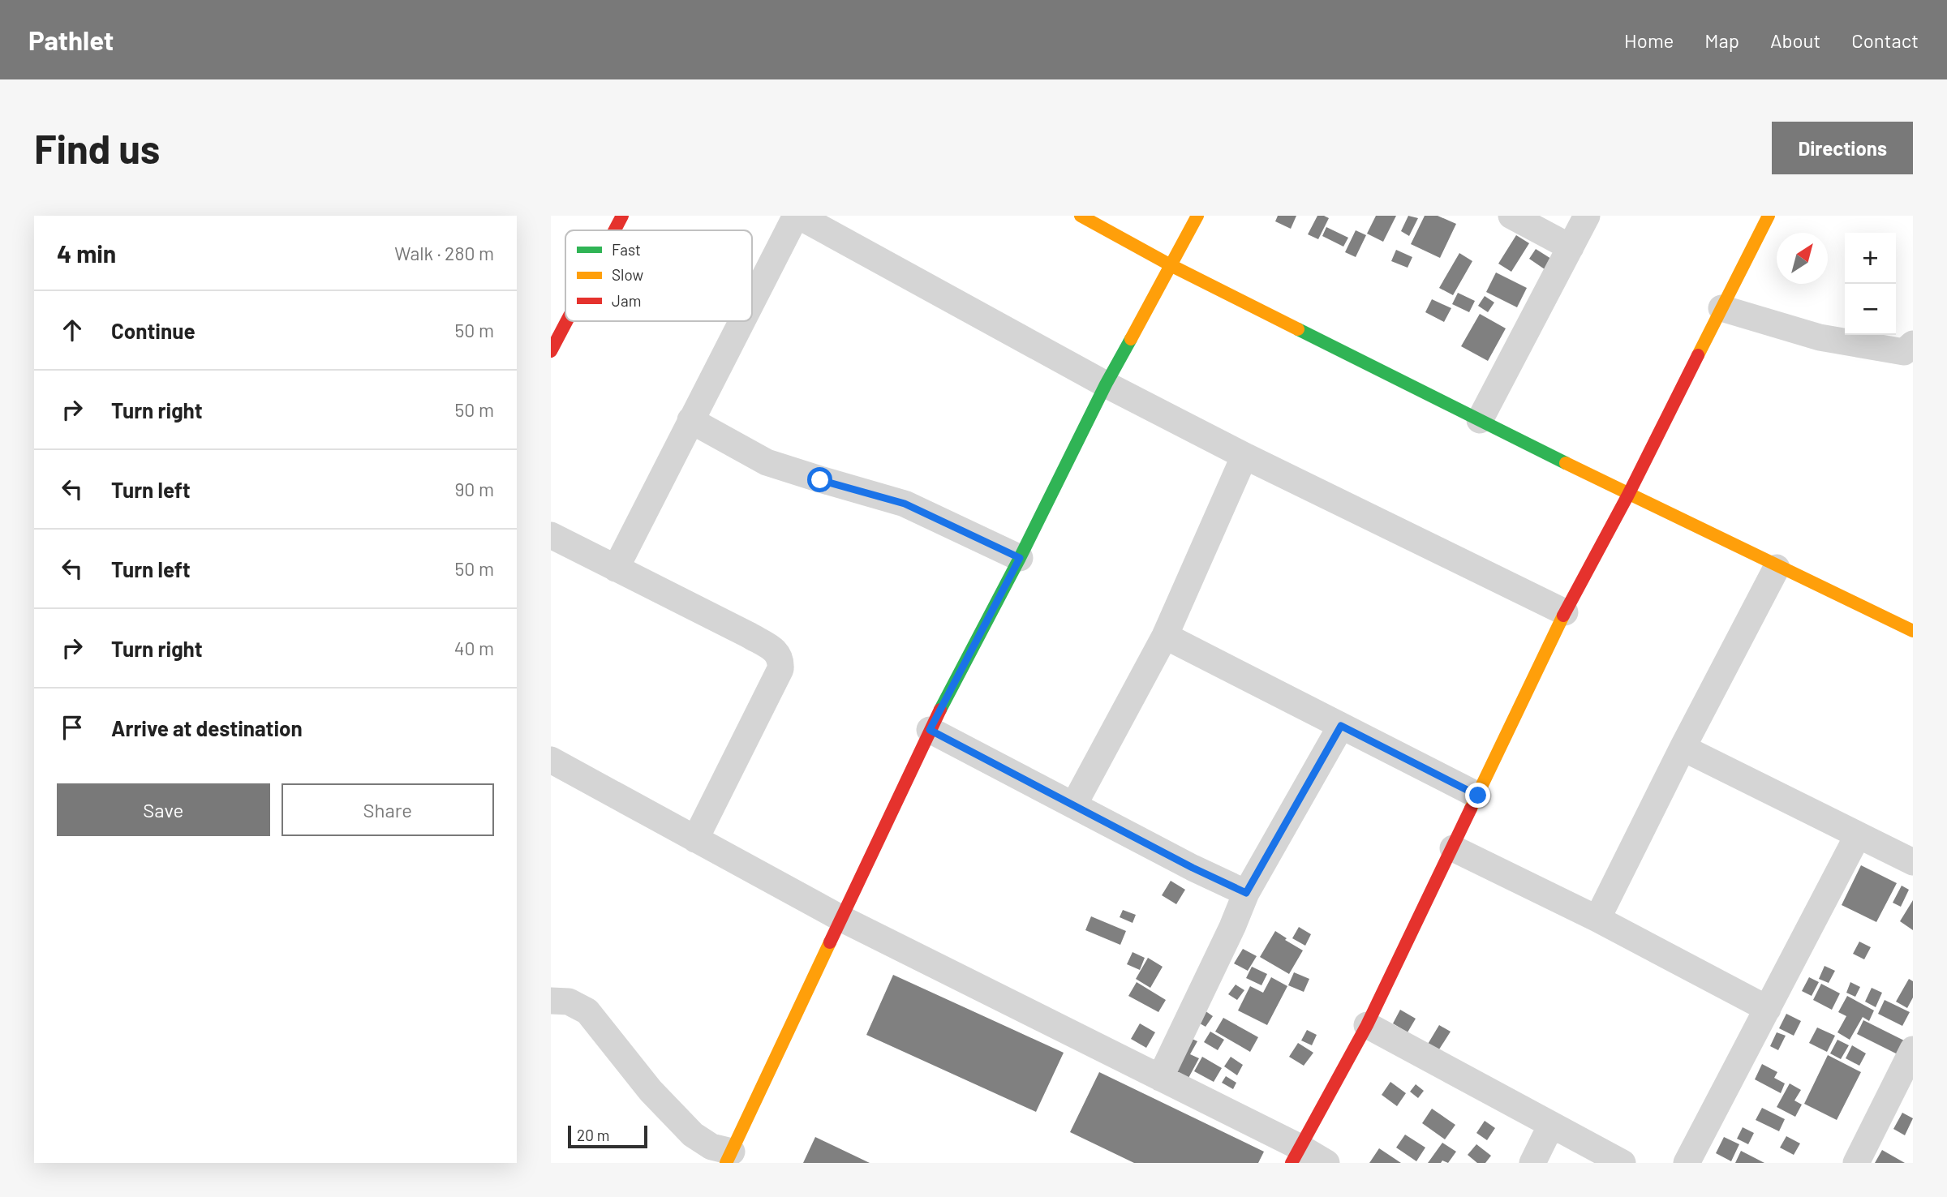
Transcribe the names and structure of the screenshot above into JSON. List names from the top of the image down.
{
  "legend": ["Fast", "Slow", "Jam"],
  "scale_bar": "20 m",
  "north": "top right",
  "page": {
    "header": "Pathlet",
    "nav": [
      "Home",
      "Map",
      "About",
      "Contact"
    ],
    "buttons": [
      "Directions",
      ["Save", "Share"]
    ],
    "title": "Find us",
    "heading": ["4 min", "Walk · 280 m"],
    "map_buttons": ["+", "−"],
    "list": [
      ["Continue", "50 m"],
      ["Turn right", "50 m"],
      ["Turn left", "90 m"],
      ["Turn left", "50 m"],
      ["Turn right", "40 m"],
      "Arrive at destination"
    ],
    "scale": "20 m"
  }
}
